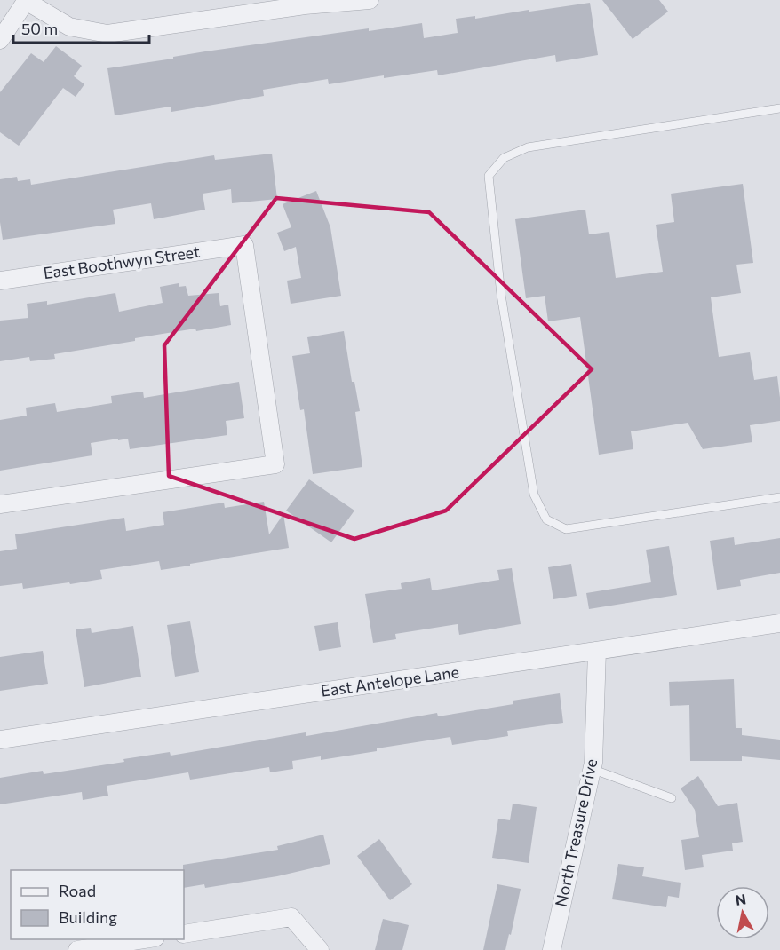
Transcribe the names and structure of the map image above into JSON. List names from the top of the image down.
{
  "streets": {
    "street": ["East Boothwyn Street", "East Antelope Lane", "North Treasure Drive"]
  },
  "crossings": [
    ["East Antelope Lane", "North Treasure Drive"]
  ],
  "legend": ["Road", "Building"],
  "scale_bar": "50 m",
  "north": "top"
}
